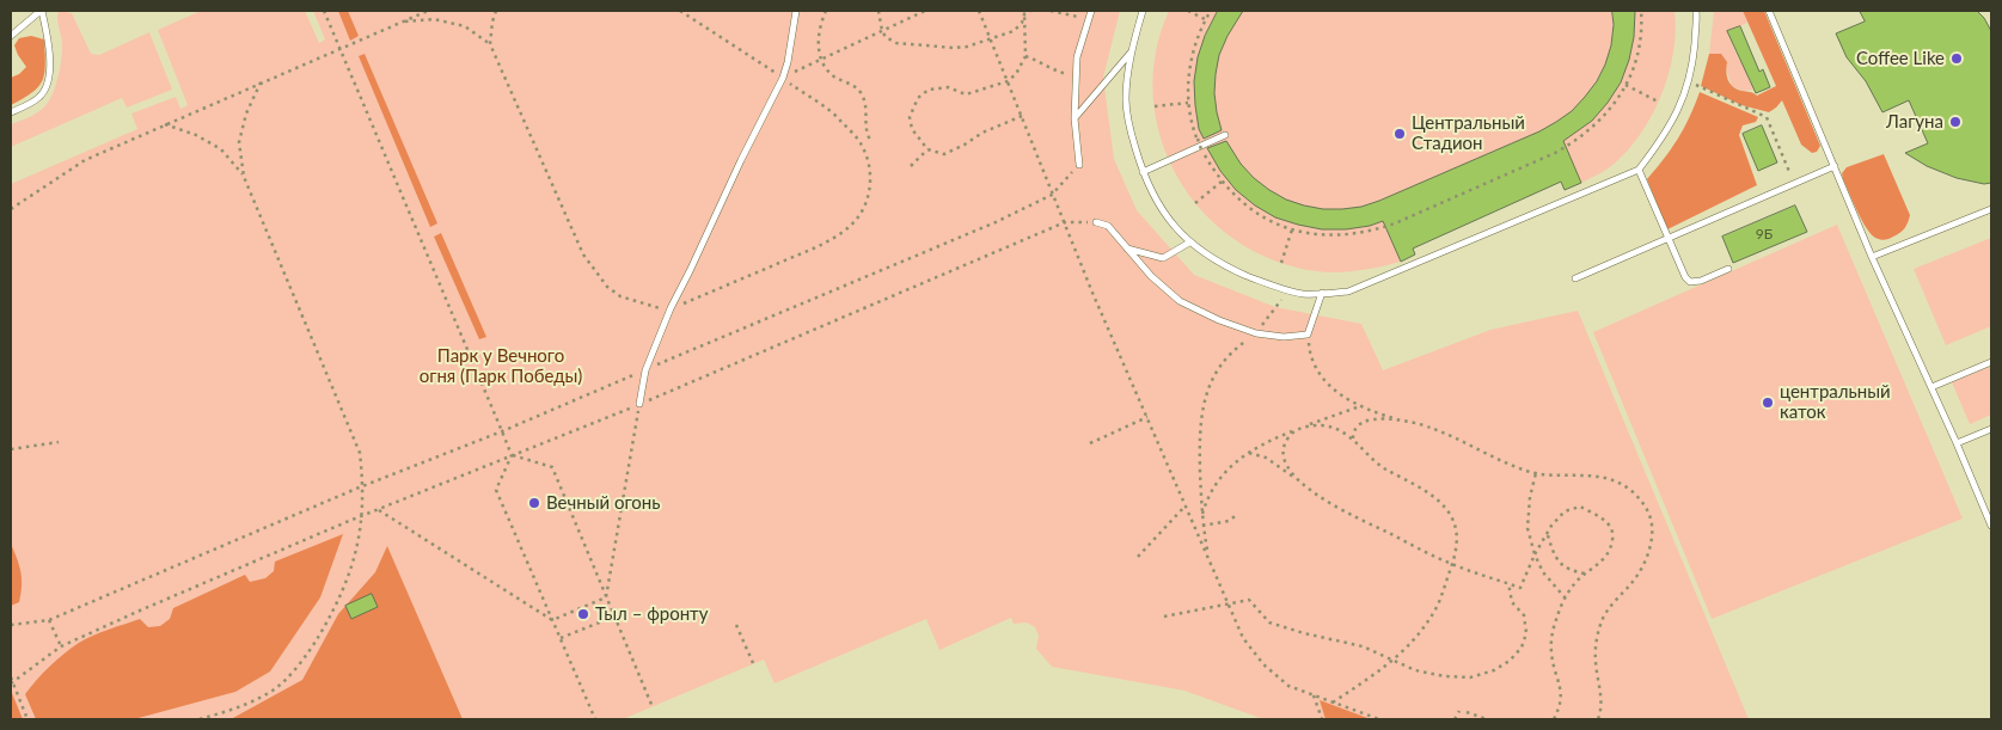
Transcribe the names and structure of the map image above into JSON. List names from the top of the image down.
{
  "parks": ["Парк у Вечного огня (Парк Победы)"],
  "places": [
    "Coffee Like",
    "Лагуна",
    "Центральный Стадион",
    "центральный каток",
    "Вечный огонь",
    "Тыл – фронту"
  ],
  "house_numbers": ["9Б"]
}
